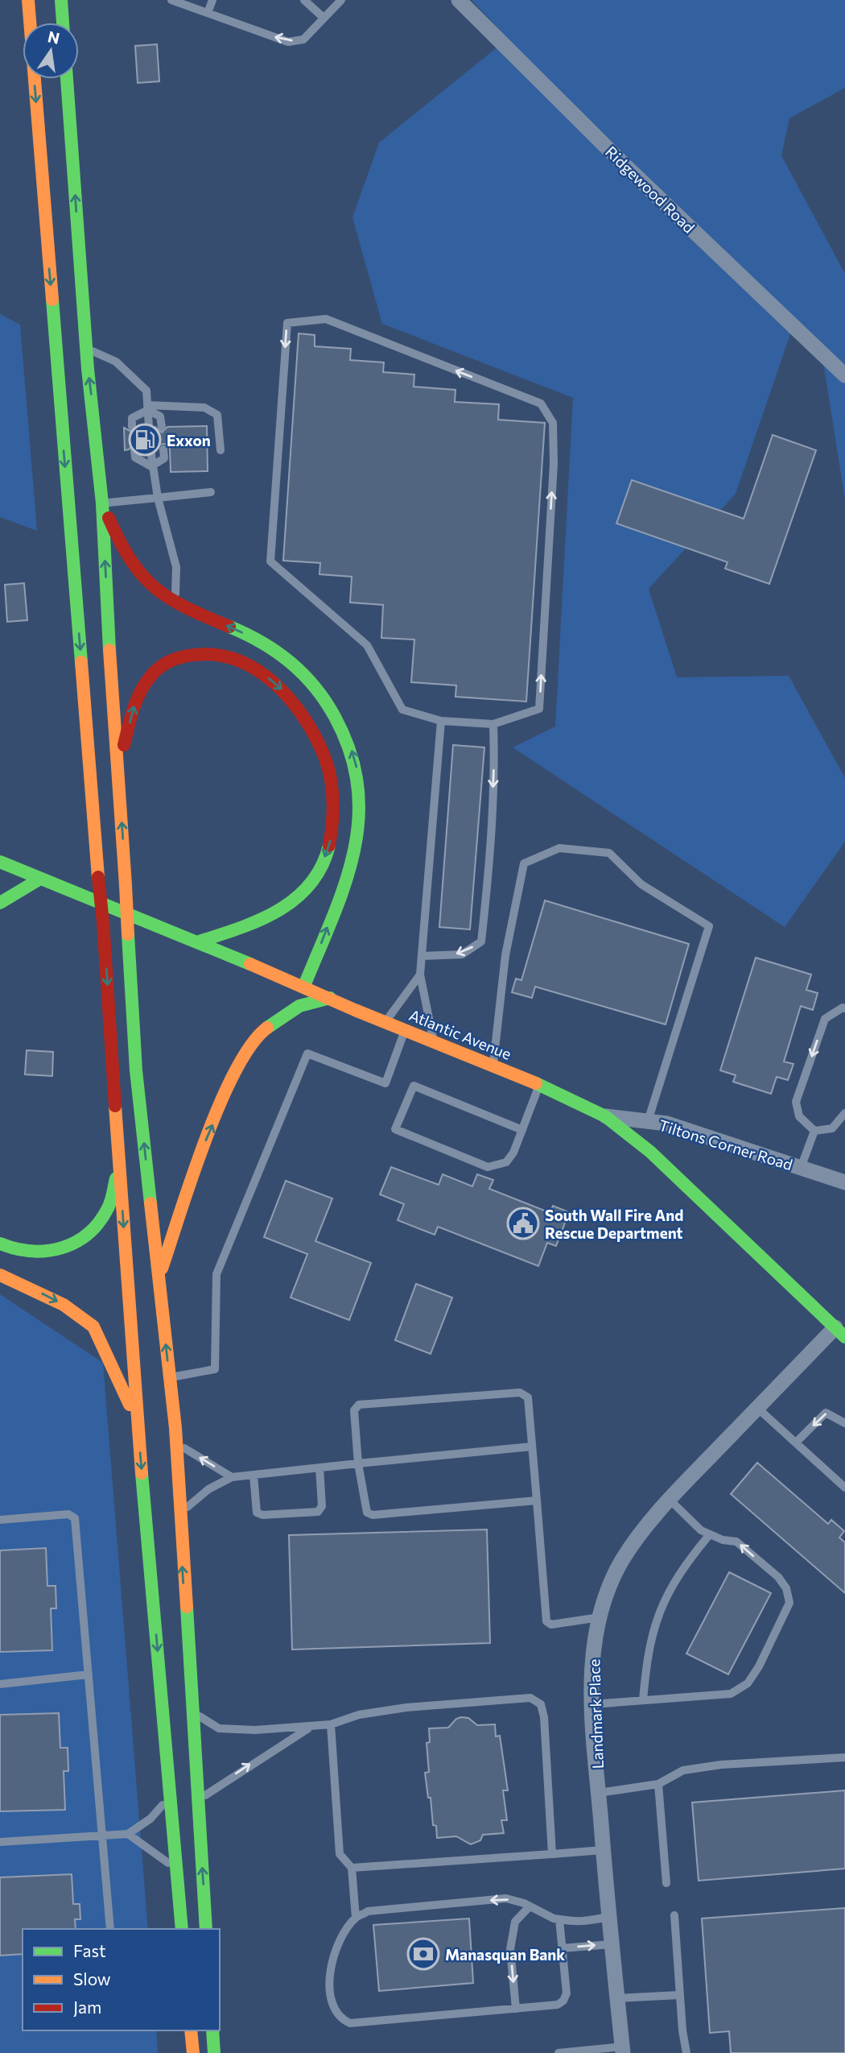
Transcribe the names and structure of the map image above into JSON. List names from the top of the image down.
{
  "streets": {
    "main road": ["Atlantic Avenue"],
    "street": ["Ridgewood Road", "Tiltons Corner Road", "Landmark Place"]
  },
  "crossings": [
    ["Atlantic Avenue", "Tiltons Corner Road"],
    ["Atlantic Avenue", "Landmark Place"]
  ],
  "places": {
    "fuel station": ["Exxon"],
    "public building": ["South Wall Fire And Rescue Department"],
    "bank": ["Manasquan Bank"]
  },
  "legend": ["Fast", "Slow", "Jam"],
  "north": "top"
}
